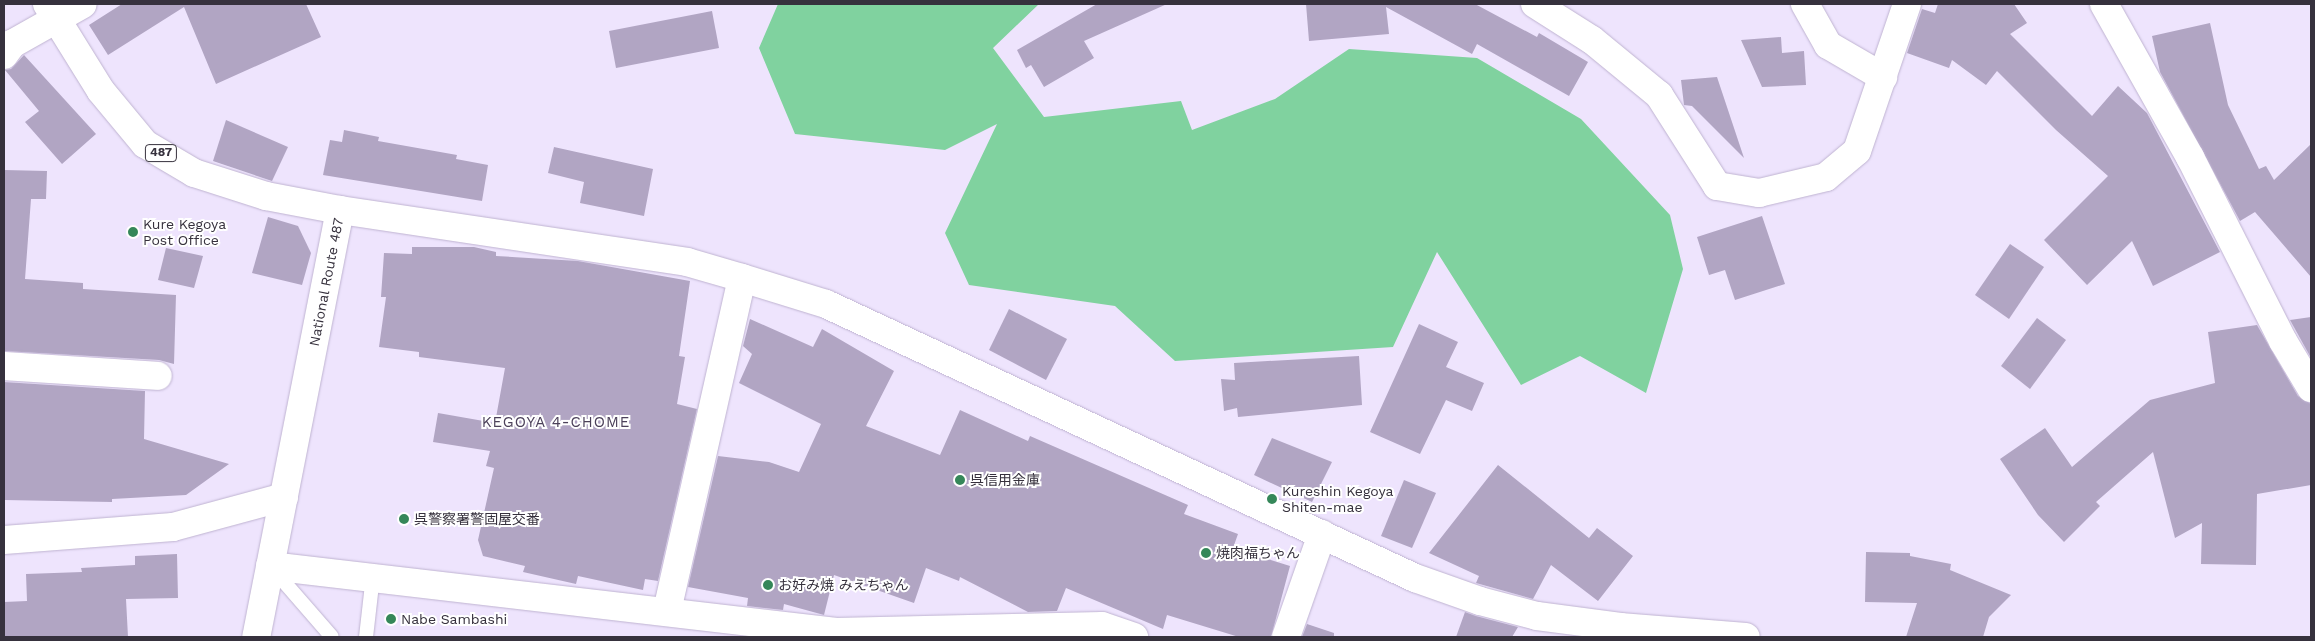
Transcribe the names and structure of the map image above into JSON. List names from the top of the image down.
{
  "streets": {
    "main road": ["487", "National Route 487"]
  },
  "districts": ["KEGOYA 4-CHOME"],
  "places": [
    "Kure Kegoya Post Office",
    "呉信用金庫",
    "Kureshin Kegoya Shiten-mae",
    "呉警察署警固屋交番",
    "焼肉福ちゃん",
    "お好み焼 みえちゃん",
    "Nabe Sambashi"
  ]
}
